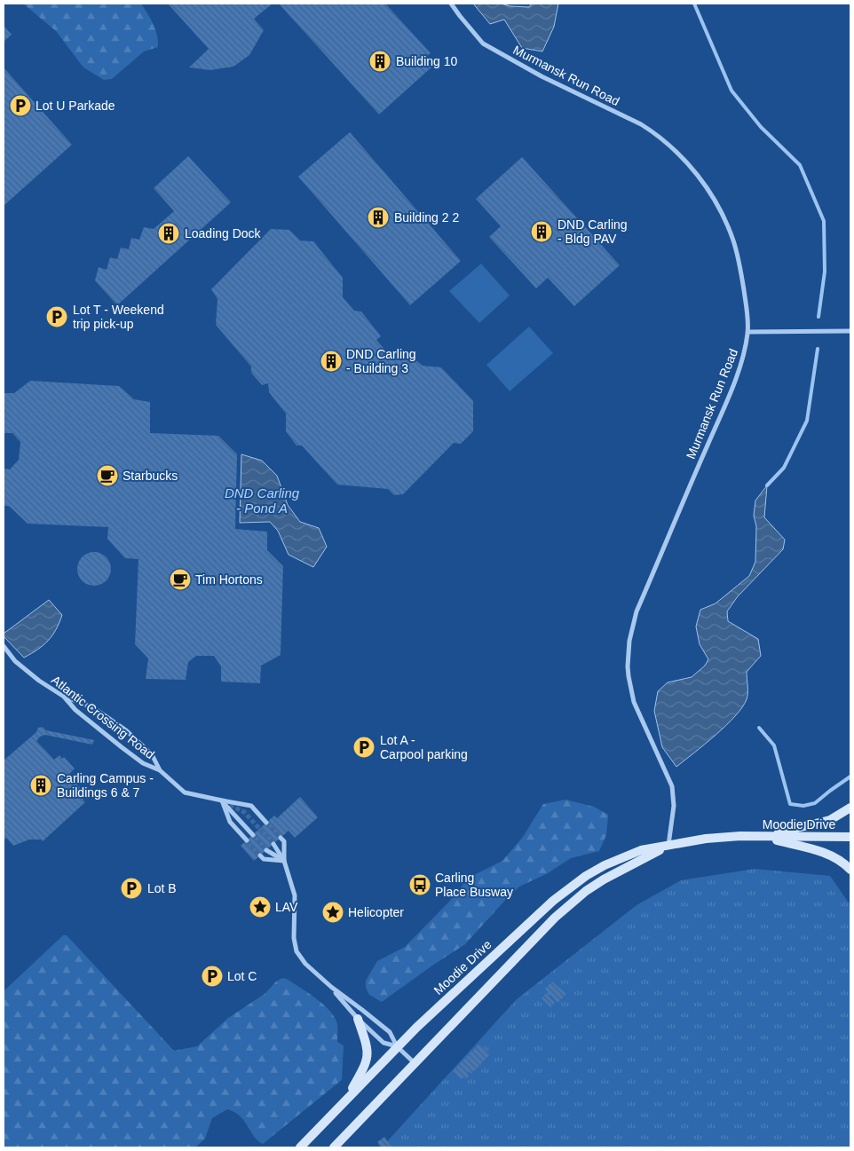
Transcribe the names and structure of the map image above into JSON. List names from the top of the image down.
{
  "streets": {
    "main road": ["Moodie Drive"],
    "street": ["Murmansk Run Road", "Atlantic Crossing Road"]
  },
  "crossings": [
    ["Murmansk Run Road", "Moodie Drive"]
  ],
  "water": ["DND Carling - Pond A"],
  "places": {
    "building": [
      "Building 10",
      "Building 2 2",
      "DND Carling - Bldg PAV",
      "Loading Dock",
      "DND Carling - Building 3",
      "Carling Campus - Buildings 6 & 7"
    ],
    "parking": [
      "Lot U Parkade",
      "Lot T - Weekend trip pick-up",
      "Lot A - Carpool parking",
      "Lot B",
      "Lot C"
    ],
    "cafe": ["Starbucks", "Tim Hortons"],
    "bus stop": ["Carling Place Busway"],
    "place": ["LAV", "Helicopter"]
  }
}
